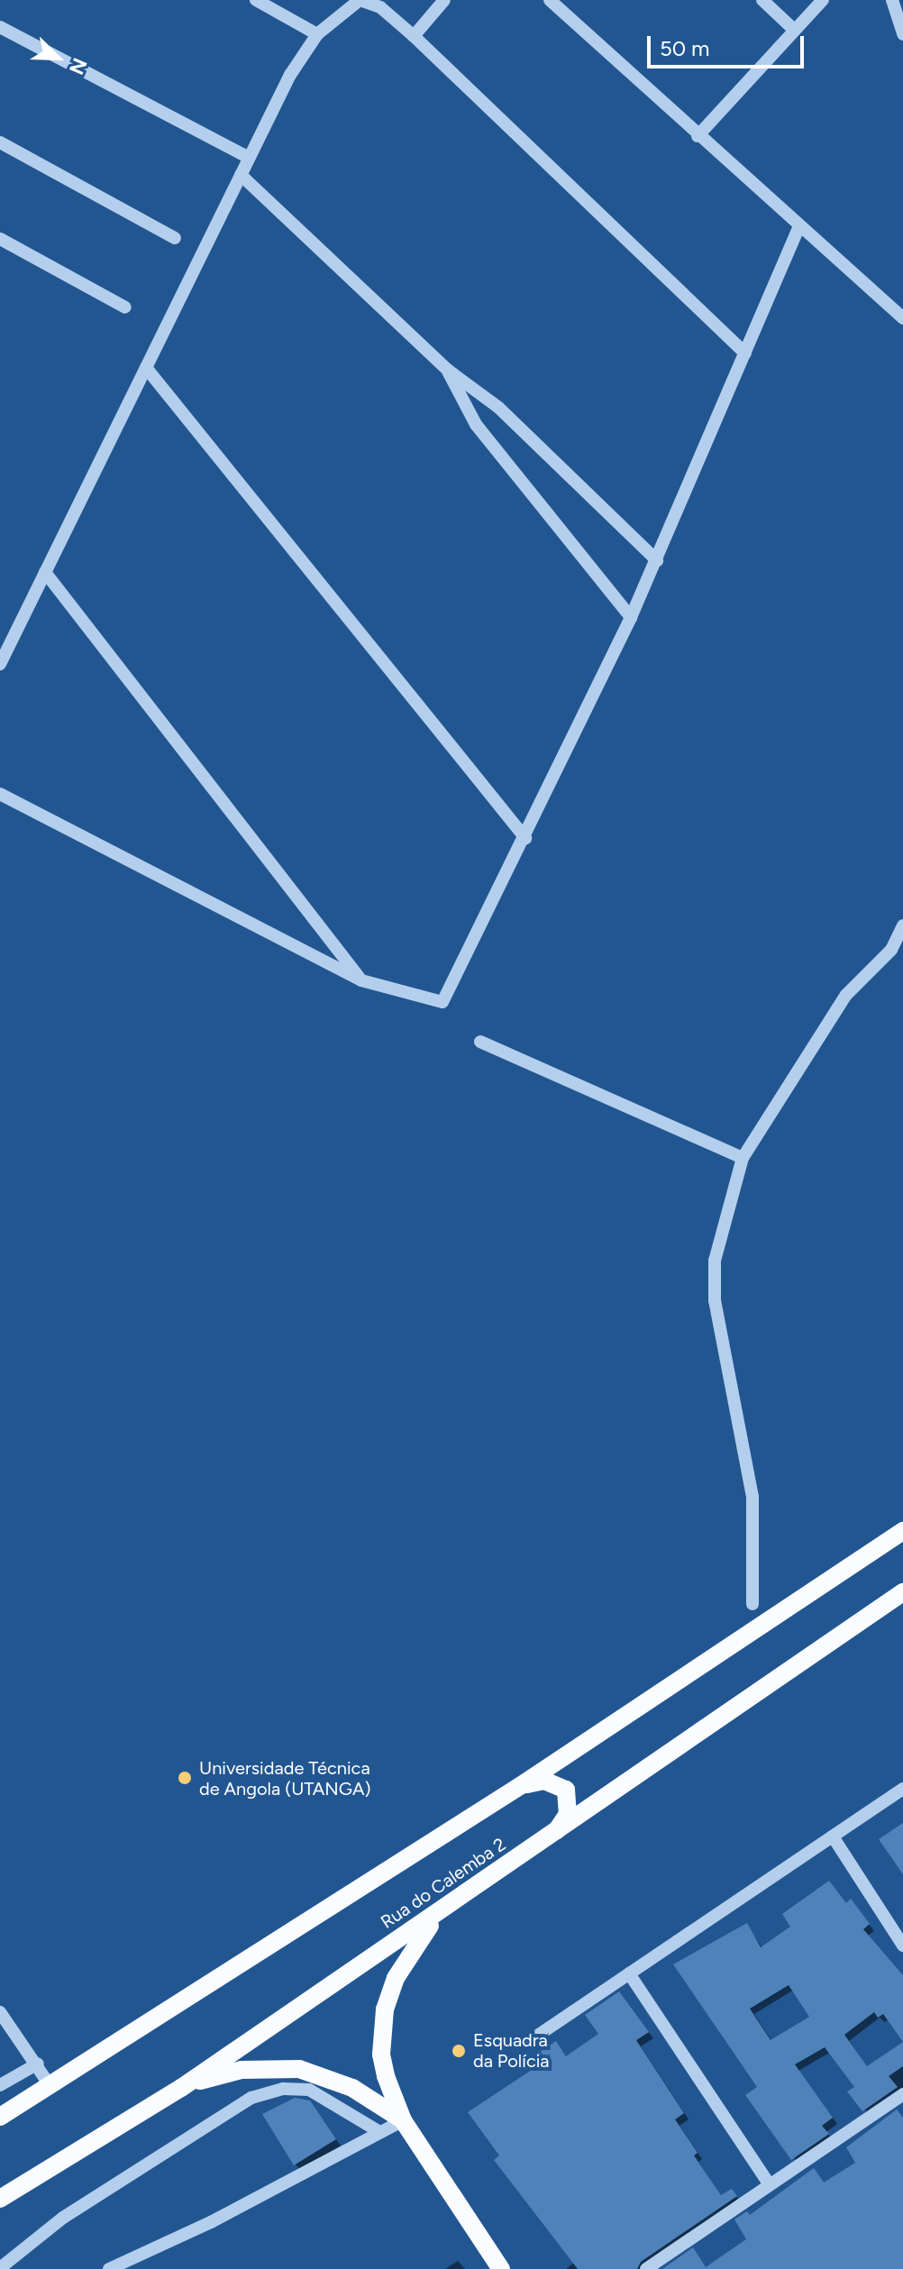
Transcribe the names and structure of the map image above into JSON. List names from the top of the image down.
{
  "streets": {
    "main road": ["Rua do Calemba 2"]
  },
  "places": ["Universidade Técnica de Angola (UTANGA)", "Esquadra da Polícia"],
  "scale_bar": "50 m",
  "north": "bottom right"
}
